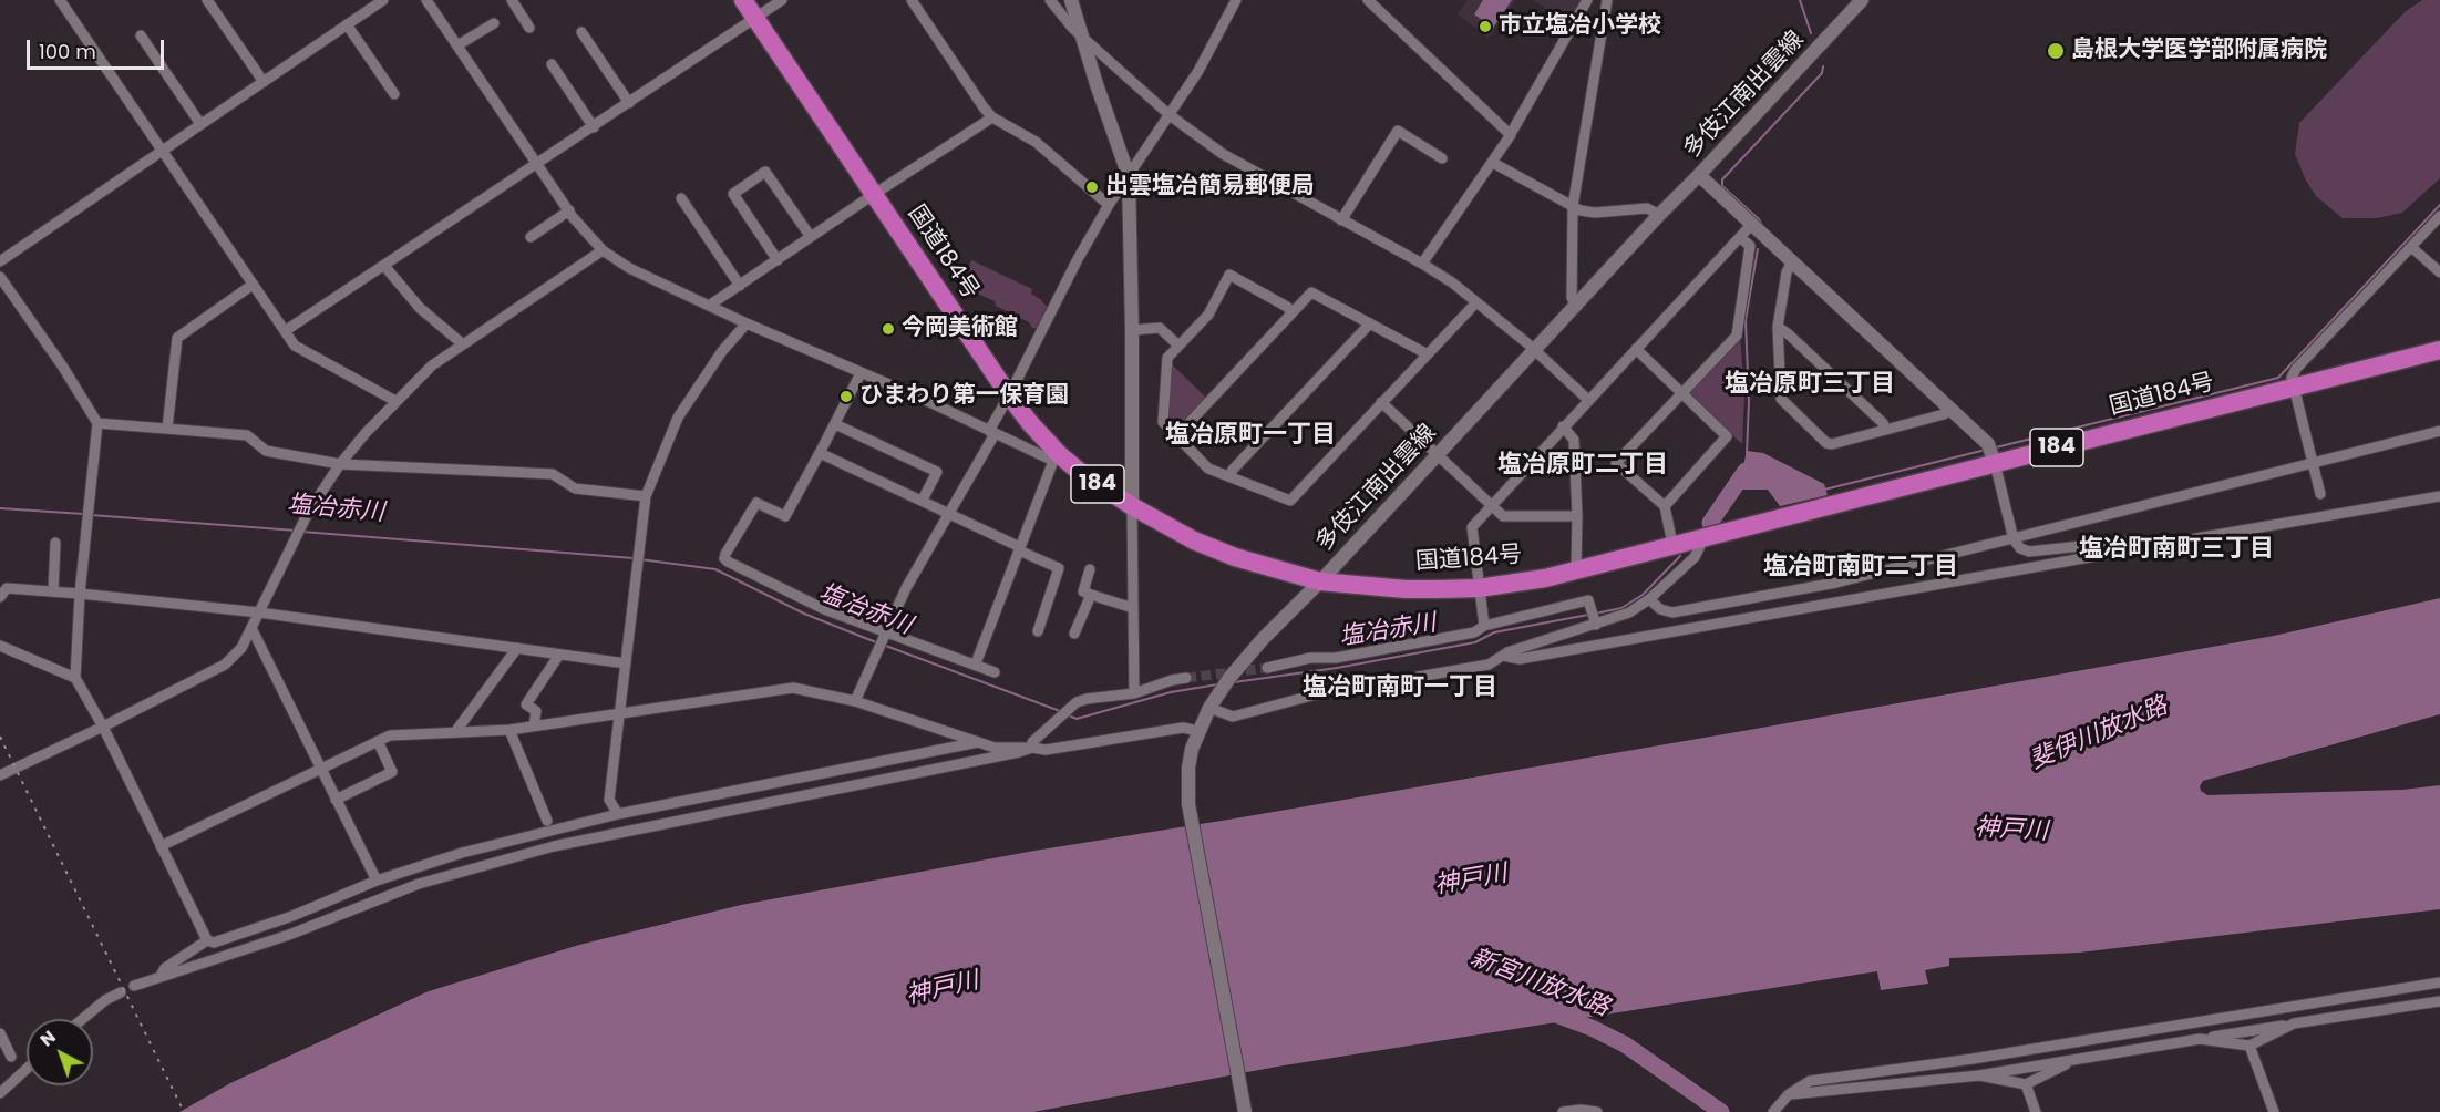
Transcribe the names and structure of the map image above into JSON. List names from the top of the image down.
{
  "streets": {
    "highway": ["国道184号", "184"],
    "main road": ["多伎江南出雲線"]
  },
  "crossings": [
    ["多伎江南出雲線", "国道184号"]
  ],
  "districts": [
    "塩冶原町三丁目",
    "塩冶原町一丁目",
    "塩冶原町二丁目",
    "塩冶町南町三丁目",
    "塩冶町南町二丁目",
    "塩冶町南町一丁目"
  ],
  "water": [
    "塩冶赤川",
    "斐伊川放水路",
    "神戸川",
    "新宮川放水路"
  ],
  "places": [
    "市立塩冶小学校",
    "島根大学医学部附属病院",
    "出雲塩冶簡易郵便局",
    "今岡美術館",
    "ひまわり第一保育園"
  ],
  "scale_bar": "100 m",
  "north": "top left"
}
